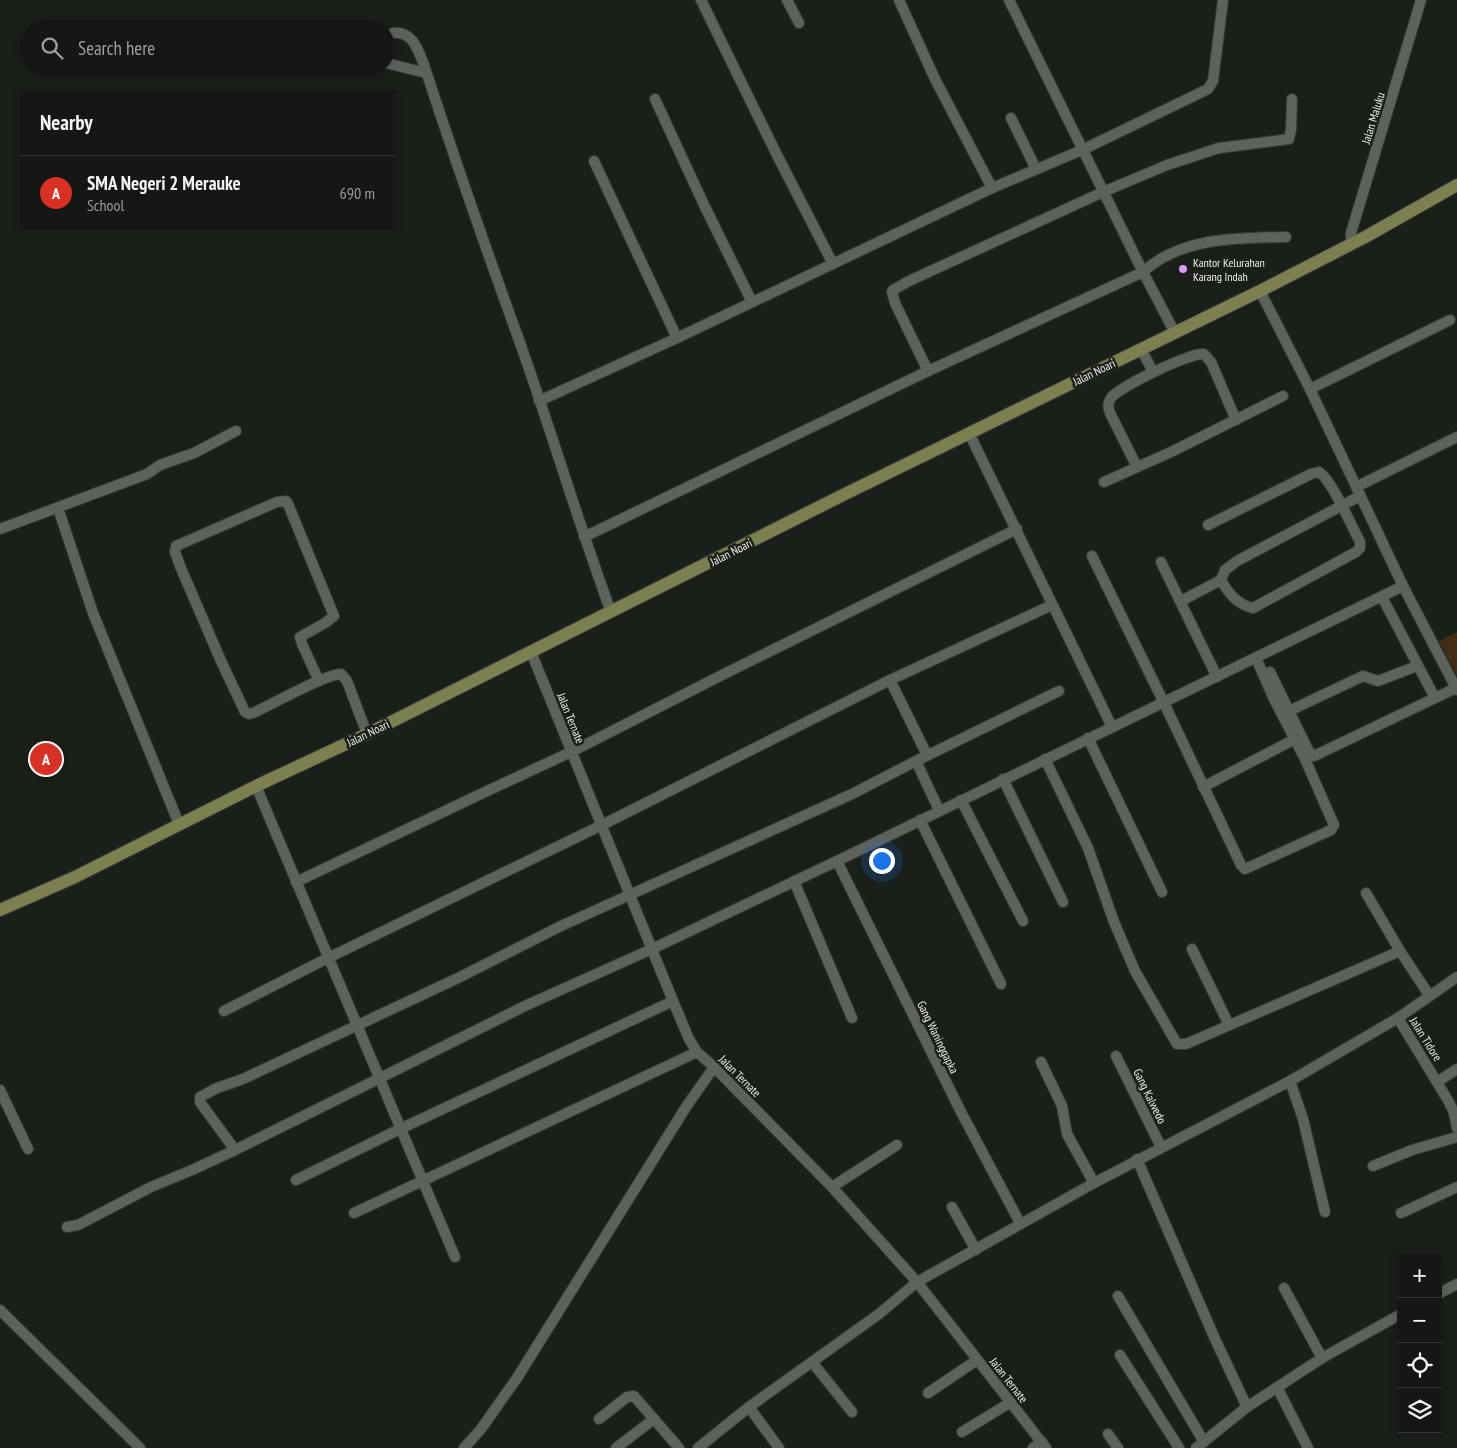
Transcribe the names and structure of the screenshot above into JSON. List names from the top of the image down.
{
  "streets": {
    "street": [
      "Jalan Maluku",
      "Jalan Noari",
      "Jalan Ternate",
      "Gang Waninggapka",
      "Jalan Tidore",
      "Gang Kalwedo"
    ]
  },
  "crossings": [
    ["Jalan Maluku", "Jalan Noari"],
    ["Jalan Noari", "Jalan Ternate"]
  ],
  "places": ["Kantor Kelurahan Karang Indah"],
  "page": {
    "search": "Search here",
    "heading": "Nearby",
    "list": [
      {
        "mark": "A",
        "name": "SMA Negeri 2 Merauke",
        "note": "School",
        "value": "690 m"
      }
    ],
    "pins": "A",
    "map_buttons": ["+", "−"]
  }
}
